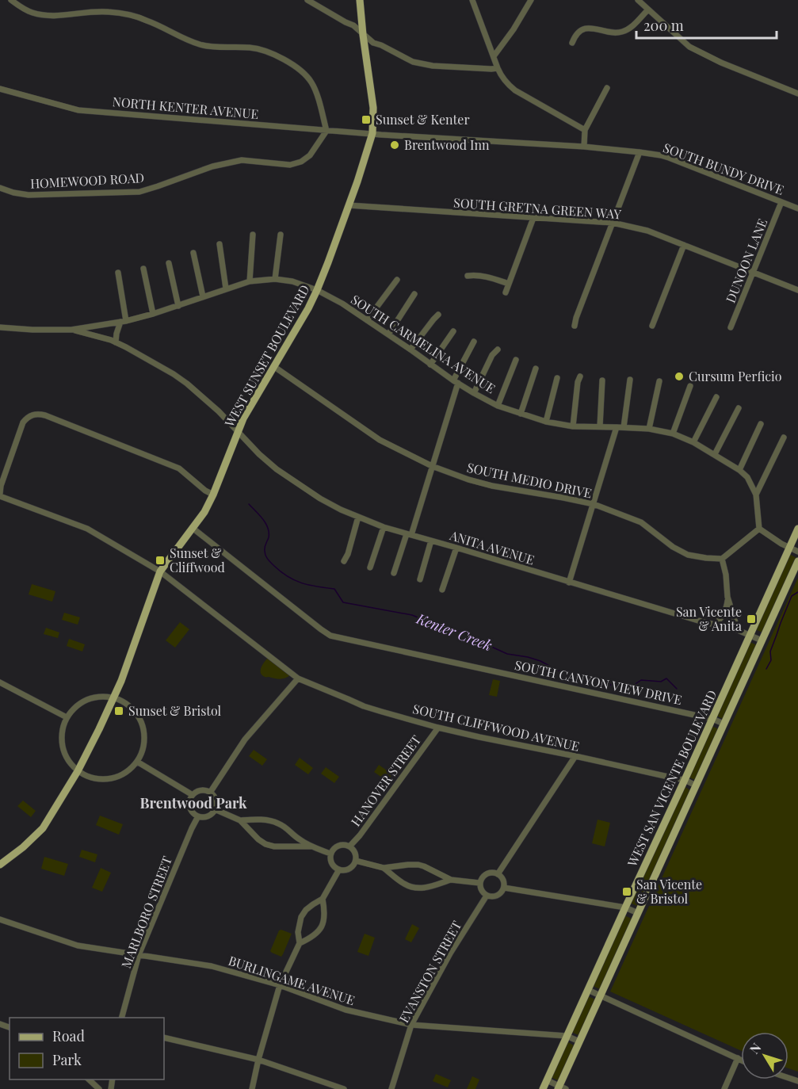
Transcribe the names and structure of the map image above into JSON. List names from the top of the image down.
{
  "streets": {
    "main road": ["WEST SUNSET BOULEVARD", "WEST SAN VICENTE BOULEVARD"],
    "street": [
      "NORTH KENTER AVENUE",
      "SOUTH BUNDY DRIVE",
      "HOMEWOOD ROAD",
      "SOUTH GRETNA GREEN WAY",
      "DUNOON LANE",
      "SOUTH CARMELINA AVENUE",
      "SOUTH MEDIO DRIVE",
      "ANITA AVENUE",
      "SOUTH CANYON VIEW DRIVE",
      "SOUTH CLIFFWOOD AVENUE",
      "HANOVER STREET",
      "MARLBORO STREET",
      "EVANSTON STREET",
      "BURLINGAME AVENUE"
    ]
  },
  "crossings": [
    ["NORTH KENTER AVENUE", "SOUTH BUNDY DRIVE"],
    ["NORTH KENTER AVENUE", "HOMEWOOD ROAD"],
    ["NORTH KENTER AVENUE", "WEST SUNSET BOULEVARD"],
    ["SOUTH BUNDY DRIVE", "DUNOON LANE"],
    ["SOUTH GRETNA GREEN WAY", "DUNOON LANE"],
    ["SOUTH GRETNA GREEN WAY", "WEST SUNSET BOULEVARD"],
    ["SOUTH CARMELINA AVENUE", "WEST SUNSET BOULEVARD"],
    ["SOUTH CARMELINA AVENUE", "ANITA AVENUE"],
    ["WEST SUNSET BOULEVARD", "SOUTH MEDIO DRIVE"],
    ["WEST SUNSET BOULEVARD", "ANITA AVENUE"],
    ["WEST SUNSET BOULEVARD", "SOUTH CANYON VIEW DRIVE"],
    ["WEST SUNSET BOULEVARD", "SOUTH CLIFFWOOD AVENUE"],
    ["ANITA AVENUE", "WEST SAN VICENTE BOULEVARD"],
    ["SOUTH CANYON VIEW DRIVE", "WEST SAN VICENTE BOULEVARD"],
    ["SOUTH CLIFFWOOD AVENUE", "WEST SAN VICENTE BOULEVARD"],
    ["SOUTH CLIFFWOOD AVENUE", "HANOVER STREET"],
    ["WEST SAN VICENTE BOULEVARD", "BURLINGAME AVENUE"],
    ["MARLBORO STREET", "BURLINGAME AVENUE"],
    ["EVANSTON STREET", "BURLINGAME AVENUE"]
  ],
  "districts": ["Brentwood Park"],
  "water": ["Kenter Creek"],
  "places": {
    "transit": [
      "Sunset & Kenter",
      "Sunset & Cliffwood",
      "San Vicente & Anita",
      "Sunset & Bristol",
      "San Vicente & Bristol"
    ],
    "other": ["Brentwood Inn", "Cursum Perficio"]
  },
  "legend": ["Road", "Park"],
  "scale_bar": "200 m",
  "north": "top left"
}
